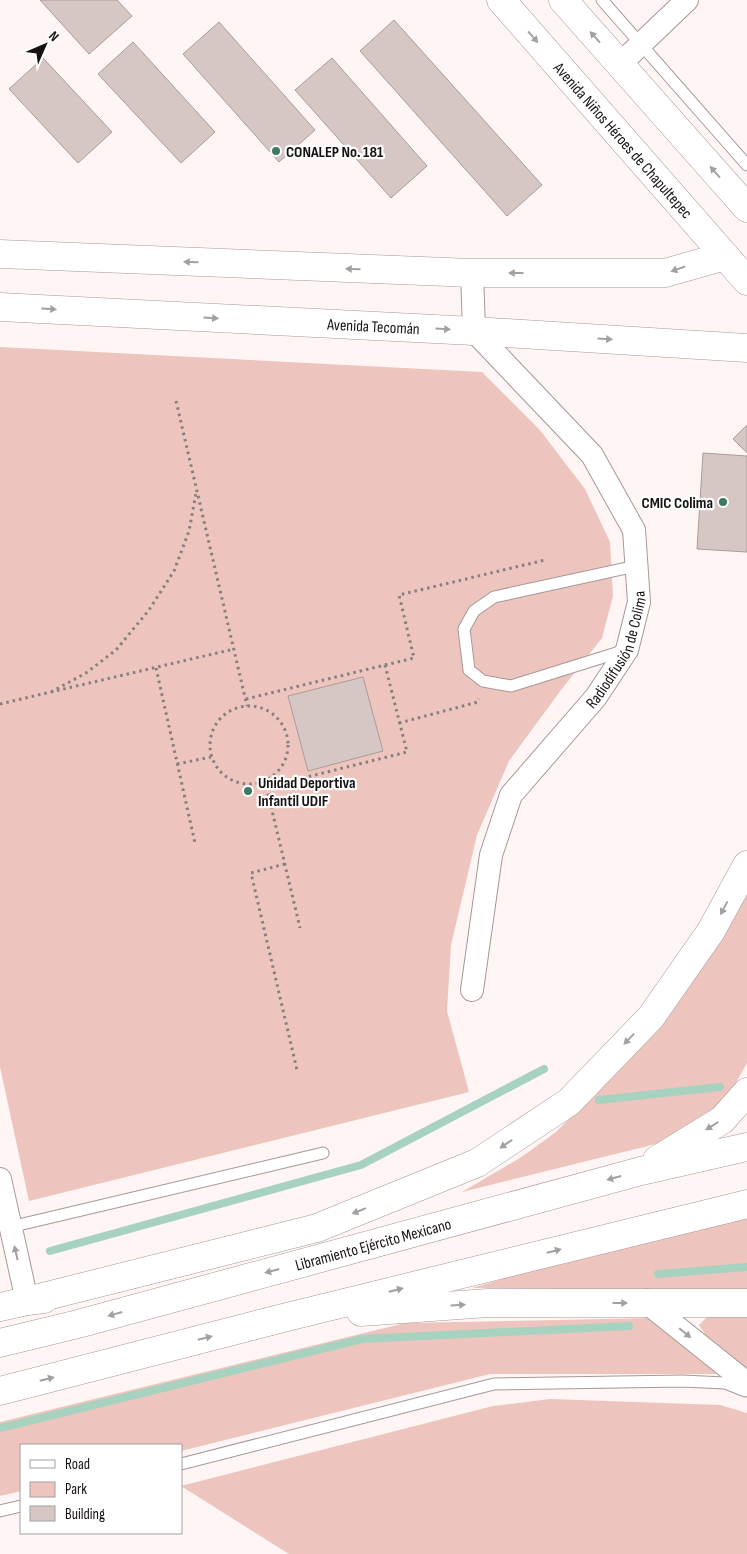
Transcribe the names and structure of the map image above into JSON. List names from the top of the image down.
{
  "streets": {
    "main road": ["Avenida Niños Héroes de Chapultepec", "Avenida Tecomán", "Libramiento Ejército Mexicano"],
    "street": ["Radiodifusión de Colima"]
  },
  "crossings": [
    ["Avenida Tecomán", "Radiodifusión de Colima"]
  ],
  "places": ["CONALEP No. 181", "CMIC Colima", "Unidad Deportiva Infantil UDIF"],
  "legend": ["Road", "Park", "Building"],
  "north": "top right"
}
